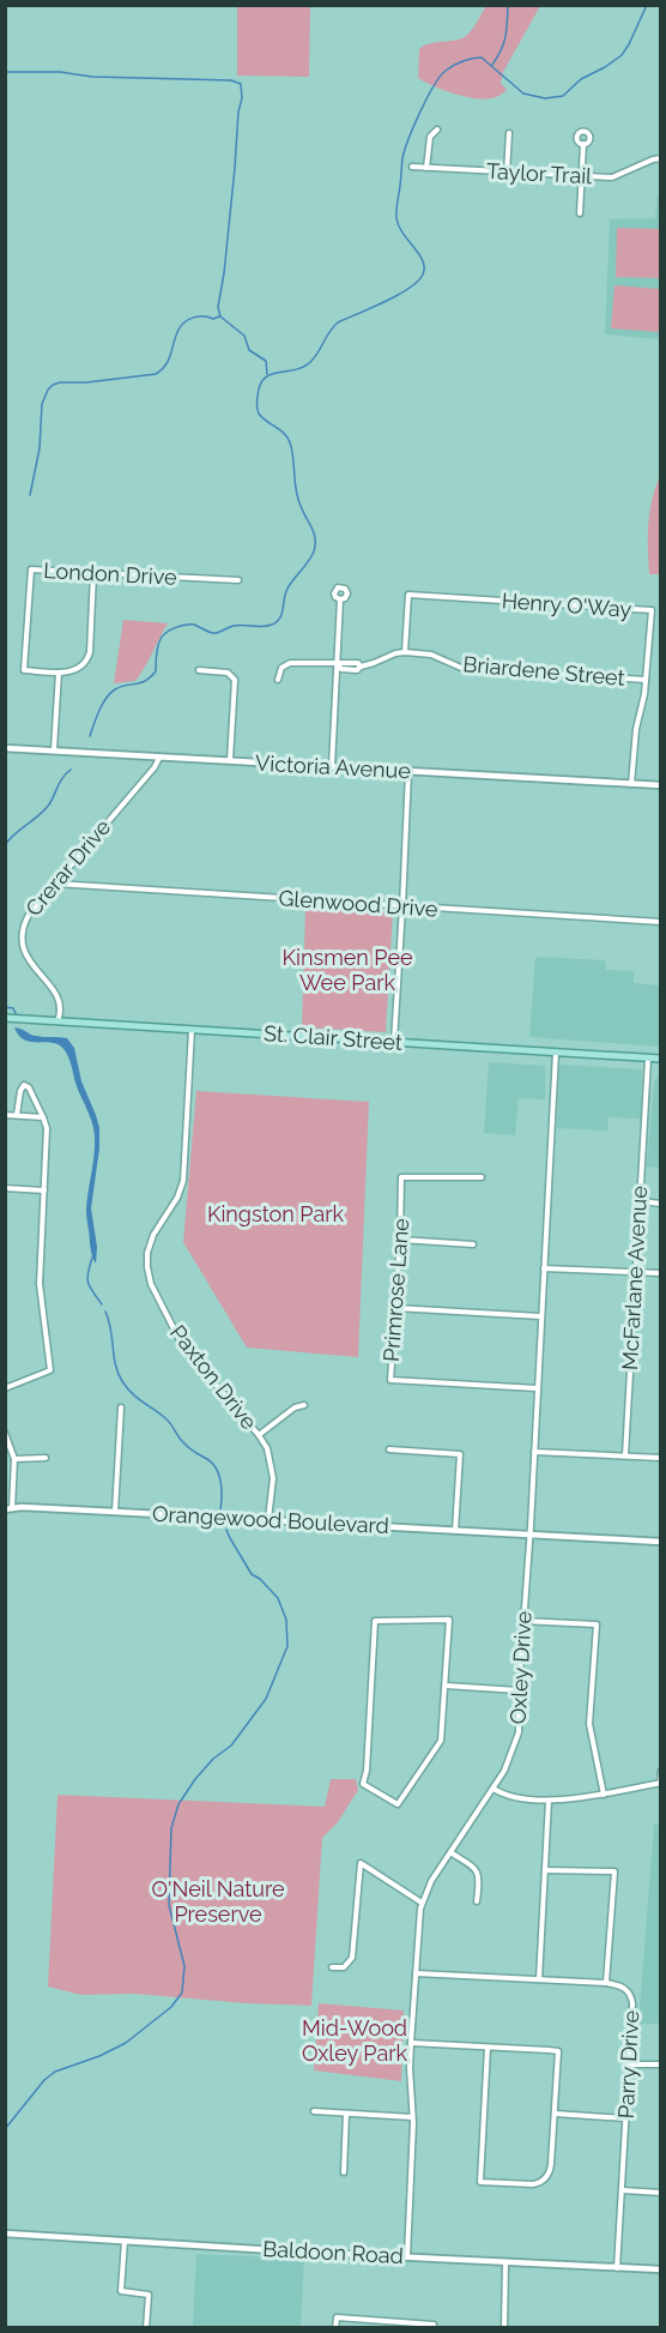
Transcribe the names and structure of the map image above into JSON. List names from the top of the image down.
{
  "streets": {
    "main road": ["St. Clair Street"],
    "street": [
      "Taylor Trail",
      "London Drive",
      "Henry O'Way",
      "Briardene Street",
      "Victoria Avenue",
      "Crerar Drive",
      "Glenwood Drive",
      "McFarlane Avenue",
      "Primrose Lane",
      "Paxton Drive",
      "Orangewood Boulevard",
      "Oxley Drive",
      "Parry Drive",
      "Baldoon Road"
    ]
  },
  "crossings": [
    ["Henry O'Way", "Briardene Street"],
    ["Henry O'Way", "Victoria Avenue"],
    ["Victoria Avenue", "Crerar Drive"],
    ["Crerar Drive", "Glenwood Drive"],
    ["Crerar Drive", "St. Clair Street"],
    ["St. Clair Street", "McFarlane Avenue"],
    ["St. Clair Street", "Paxton Drive"],
    ["St. Clair Street", "Oxley Drive"],
    ["Primrose Lane", "Oxley Drive"],
    ["Paxton Drive", "Orangewood Boulevard"],
    ["Orangewood Boulevard", "Oxley Drive"],
    ["Oxley Drive", "Parry Drive"],
    ["Oxley Drive", "Baldoon Road"],
    ["Parry Drive", "Baldoon Road"]
  ],
  "parks": [
    "Kinsmen Pee Wee Park",
    "Kingston Park",
    "O'Neil Nature Preserve",
    "Mid-Wood Oxley Park"
  ]
}
